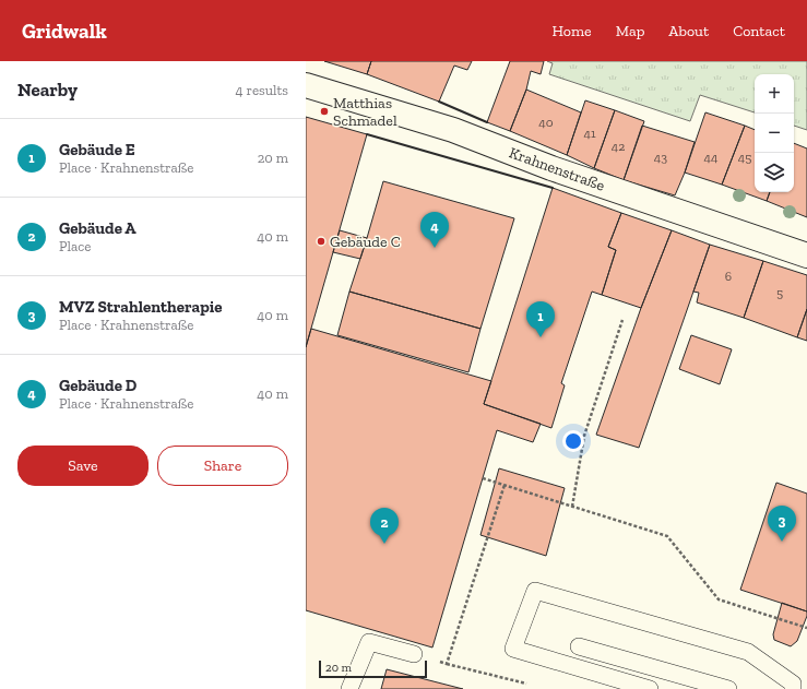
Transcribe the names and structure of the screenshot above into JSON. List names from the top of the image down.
{
  "streets": {
    "street": ["Krahnenstraße"]
  },
  "places": ["Matthias Schmadel", "Gebäude C"],
  "house_numbers": [
    "40",
    "41",
    "42",
    "43",
    "44",
    "45",
    "6",
    "5"
  ],
  "scale_bar": "20 m",
  "page": {
    "header": "Gridwalk",
    "nav": [
      "Home",
      "Map",
      "About",
      "Contact"
    ],
    "heading": ["Nearby", "4 results"],
    "map_buttons": ["+", "−"],
    "list": [
      {
        "mark": "1",
        "name": "Gebäude E",
        "note": "Place · Krahnenstraße",
        "value": "20 m"
      },
      {
        "mark": "2",
        "name": "Gebäude A",
        "note": "Place",
        "value": "40 m"
      },
      {
        "mark": "3",
        "name": "MVZ Strahlentherapie",
        "note": "Place · Krahnenstraße",
        "value": "40 m"
      },
      {
        "mark": "4",
        "name": "Gebäude D",
        "note": "Place · Krahnenstraße",
        "value": "40 m"
      }
    ],
    "pins": [
      "4",
      "1",
      "3",
      "2"
    ],
    "buttons": ["Save", "Share"],
    "scale": "20 m"
  }
}
